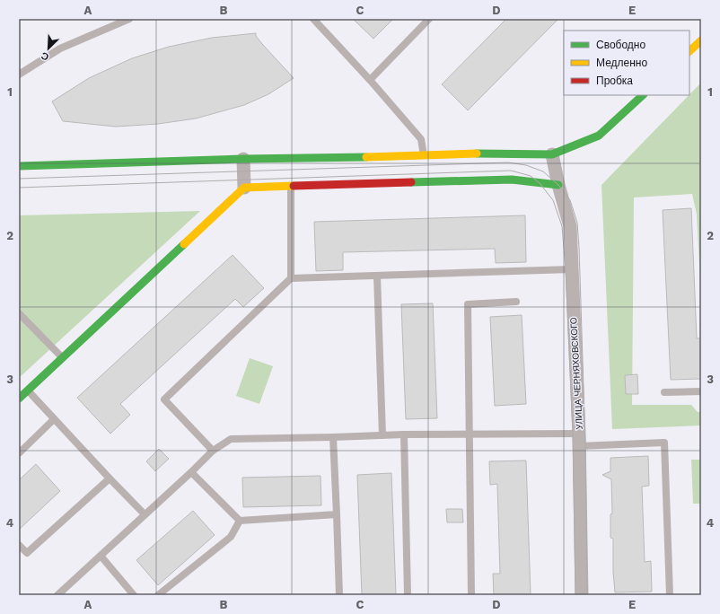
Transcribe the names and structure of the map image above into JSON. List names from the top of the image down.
{
  "streets": {
    "street": ["УЛИЦА ЧЕРНЯХОВСКОГО"]
  },
  "legend": ["Свободно", "Медленно", "Пробка"],
  "north": "bottom left",
  "grid": {
    "columns": [
      "A",
      "B",
      "C",
      "D",
      "E"
    ],
    "rows": [
      "1",
      "2",
      "3",
      "4"
    ]
  }
}
